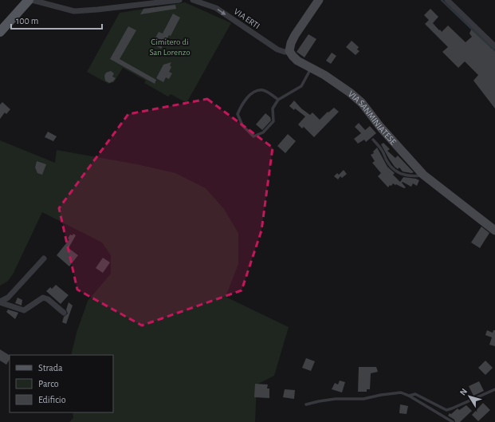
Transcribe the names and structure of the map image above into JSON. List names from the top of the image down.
{
  "streets": {
    "main road": ["VIA SANMINIATESE"],
    "street": ["VIA ERTI"]
  },
  "crossings": [
    ["VIA ERTI", "VIA SANMINIATESE"]
  ],
  "one_way": ["VIA ERTI"],
  "parks": ["Cimitero di San Lorenzo"],
  "legend": ["Strada", "Parco", "Edificio"],
  "scale_bar": "100 m",
  "north": "top left"
}
